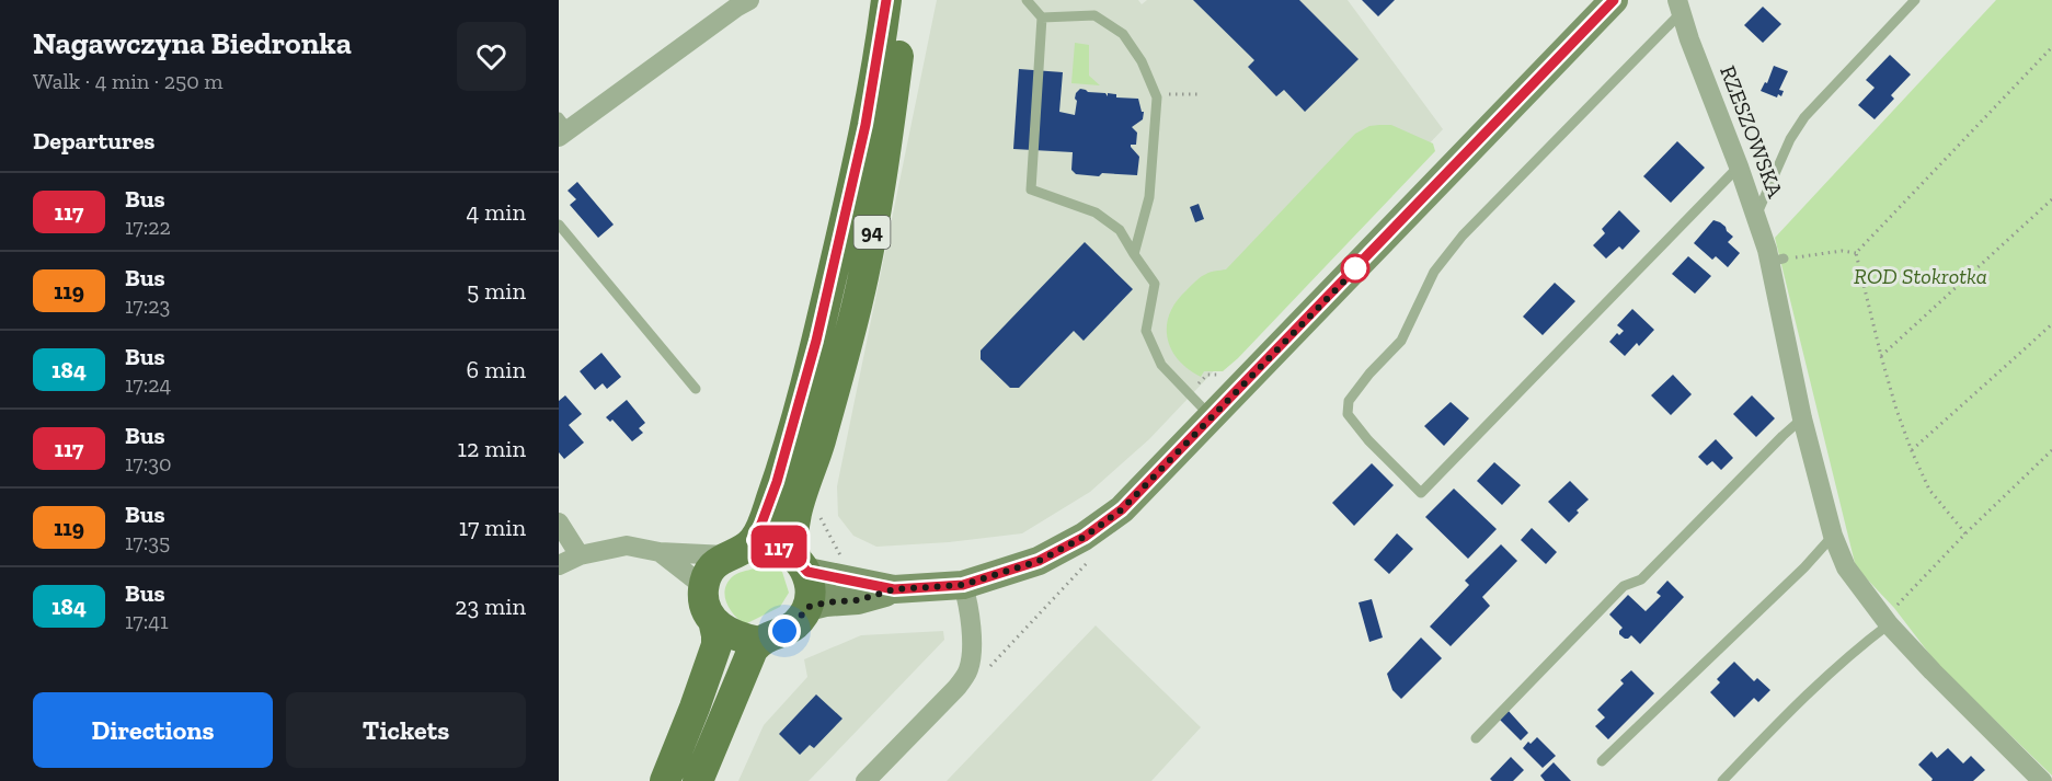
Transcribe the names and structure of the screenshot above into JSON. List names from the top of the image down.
{
  "streets": {
    "main road": ["94"],
    "street": ["RZESZOWSKA"]
  },
  "parks": ["ROD Stokrotka"],
  "lines": ["bus line 117"],
  "page": {
    "heading": [
      ["Nagawczyna Biedronka", "Walk · 4 min · 250 m"],
      "Departures"
    ],
    "on_map": "117",
    "list": [
      {
        "mark": "117",
        "name": "Bus",
        "note": "17:22",
        "value": "4 min"
      },
      {
        "mark": "119",
        "name": "Bus",
        "note": "17:23",
        "value": "5 min"
      },
      {
        "mark": "184",
        "name": "Bus",
        "note": "17:24",
        "value": "6 min"
      },
      {
        "mark": "117",
        "name": "Bus",
        "note": "17:30",
        "value": "12 min"
      },
      {
        "mark": "119",
        "name": "Bus",
        "note": "17:35",
        "value": "17 min"
      },
      {
        "mark": "184",
        "name": "Bus",
        "note": "17:41",
        "value": "23 min"
      }
    ],
    "buttons": ["Directions", "Tickets"]
  }
}
